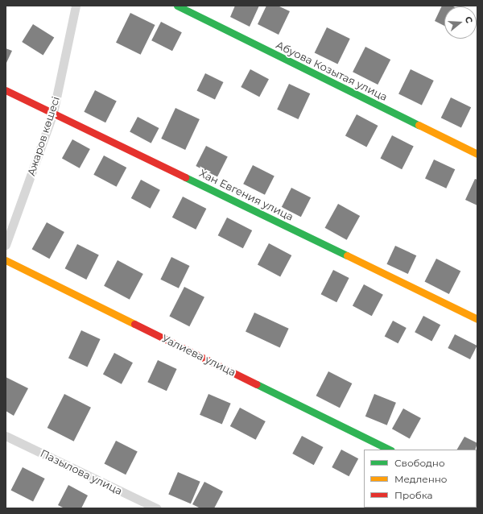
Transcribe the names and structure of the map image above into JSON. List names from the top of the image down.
{
  "streets": {
    "street": [
      "Абуова Козытая улица",
      "Ажаров көшесі",
      "Хан Евгения улица",
      "Уалиева улица",
      "Пазылова улица"
    ]
  },
  "crossings": [
    ["Ажаров көшесі", "Хан Евгения улица"]
  ],
  "legend": ["Свободно", "Медленно", "Пробка"],
  "north": "right"
}
